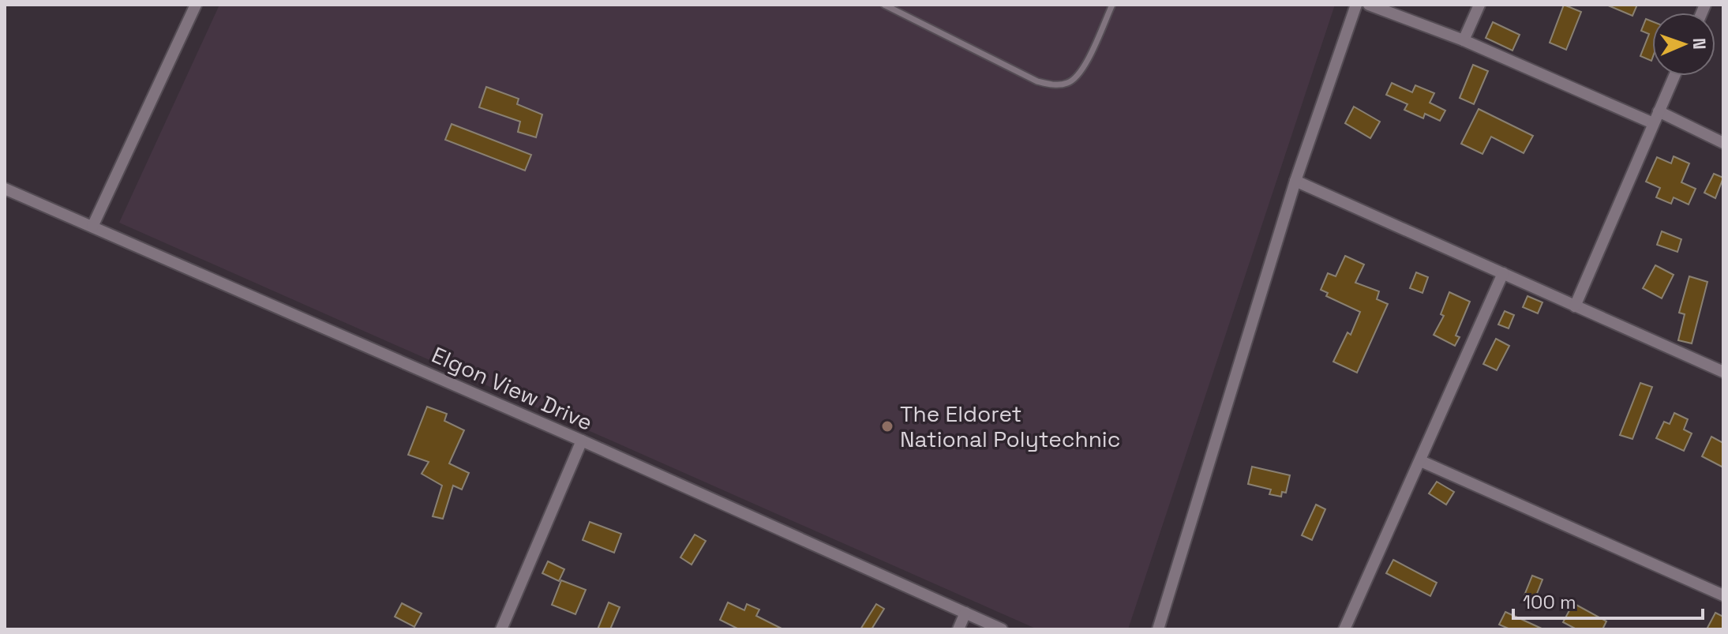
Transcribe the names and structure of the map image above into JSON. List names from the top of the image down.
{
  "streets": {
    "street": ["Elgon View Drive"]
  },
  "places": ["The Eldoret National Polytechnic"],
  "scale_bar": "100 m",
  "north": "right"
}
